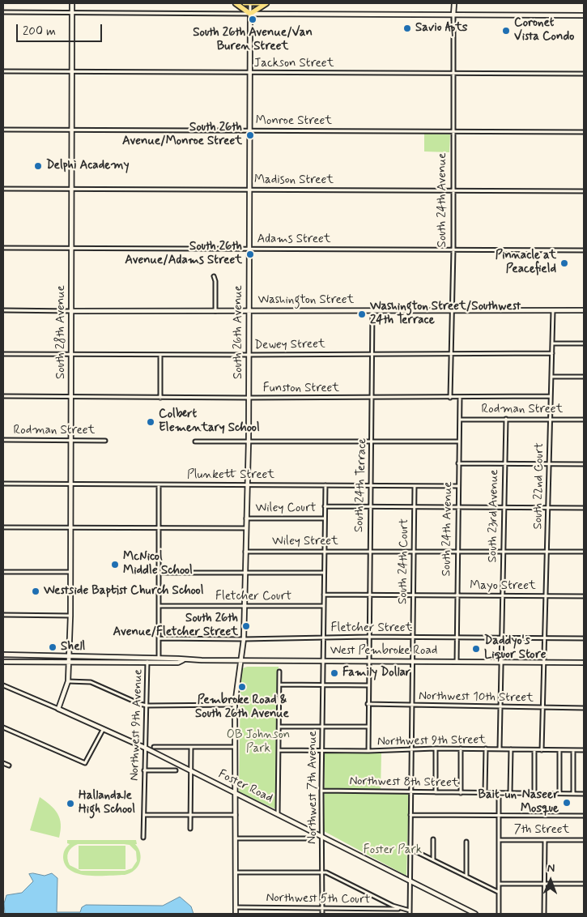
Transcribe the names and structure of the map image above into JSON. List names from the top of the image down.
{
  "streets": {
    "street": [
      "Jackson Street",
      "Monroe Street",
      "Madison Street",
      "South 24th Avenue",
      "Adams Street",
      "Washington Street",
      "South 28th Avenue",
      "South 26th Avenue",
      "Dewey Street",
      "Funston Street",
      "Rodman Street",
      "Plunkett Street",
      "South 24th Terrace",
      "South 22nd Court",
      "Wiley Court",
      "South 23rd Avenue",
      "Wiley Street",
      "South 24th Court",
      "Mayo Street",
      "Fletcher Court",
      "Fletcher Street",
      "West Pembroke Road",
      "Northwest 10th Street",
      "Northwest 9th Avenue",
      "Northwest 9th Street",
      "Northwest 8th Street",
      "Foster Road",
      "Northwest 7th Avenue",
      "7th Street",
      "Northwest 5th Court"
    ]
  },
  "crossings": [
    ["Jackson Street", "South 24th Avenue"],
    ["Jackson Street", "South 28th Avenue"],
    ["Jackson Street", "South 26th Avenue"],
    ["Monroe Street", "South 24th Avenue"],
    ["Monroe Street", "South 28th Avenue"],
    ["Monroe Street", "South 26th Avenue"],
    ["Madison Street", "South 24th Avenue"],
    ["Madison Street", "South 28th Avenue"],
    ["Madison Street", "South 26th Avenue"],
    ["South 24th Avenue", "Adams Street"],
    ["South 24th Avenue", "Washington Street"],
    ["South 24th Avenue", "Dewey Street"],
    ["South 24th Avenue", "Funston Street"],
    ["South 24th Avenue", "Rodman Street"],
    ["South 24th Avenue", "Plunkett Street"],
    ["South 24th Avenue", "Wiley Court"],
    ["South 24th Avenue", "Wiley Street"],
    ["South 24th Avenue", "Mayo Street"],
    ["South 24th Avenue", "Fletcher Street"],
    ["South 24th Avenue", "West Pembroke Road"],
    ["Adams Street", "South 28th Avenue"],
    ["Adams Street", "South 26th Avenue"],
    ["Washington Street", "South 28th Avenue"],
    ["Washington Street", "South 26th Avenue"],
    ["Washington Street", "South 24th Terrace"],
    ["Washington Street", "South 22nd Court"],
    ["South 28th Avenue", "Dewey Street"],
    ["South 28th Avenue", "Funston Street"],
    ["South 28th Avenue", "Rodman Street"],
    ["South 28th Avenue", "Plunkett Street"],
    ["South 28th Avenue", "West Pembroke Road"],
    ["South 28th Avenue", "Foster Road"],
    ["South 26th Avenue", "Dewey Street"],
    ["South 26th Avenue", "Funston Street"],
    ["South 26th Avenue", "Plunkett Street"],
    ["South 26th Avenue", "Wiley Court"],
    ["South 26th Avenue", "Wiley Street"],
    ["South 26th Avenue", "Fletcher Court"],
    ["South 26th Avenue", "Fletcher Street"],
    ["South 26th Avenue", "West Pembroke Road"],
    ["South 26th Avenue", "Foster Road"],
    ["South 26th Avenue", "Northwest 5th Court"],
    ["Dewey Street", "South 24th Terrace"],
    ["Dewey Street", "South 22nd Court"],
    ["Funston Street", "South 24th Terrace"],
    ["Funston Street", "South 22nd Court"],
    ["Rodman Street", "South 22nd Court"],
    ["Rodman Street", "South 23rd Avenue"],
    ["Plunkett Street", "South 24th Terrace"],
    ["Plunkett Street", "South 24th Court"],
    ["Plunkett Street", "Northwest 7th Avenue"],
    ["South 24th Terrace", "Wiley Court"],
    ["South 24th Terrace", "Wiley Street"],
    ["South 24th Terrace", "Mayo Street"],
    ["South 24th Terrace", "Fletcher Street"],
    ["South 24th Terrace", "West Pembroke Road"],
    ["South 24th Terrace", "Northwest 10th Street"],
    ["South 24th Terrace", "Northwest 9th Street"],
    ["South 22nd Court", "Wiley Court"],
    ["South 22nd Court", "Wiley Street"],
    ["South 22nd Court", "Mayo Street"],
    ["South 22nd Court", "Fletcher Street"],
    ["South 22nd Court", "West Pembroke Road"],
    ["South 22nd Court", "Northwest 10th Street"],
    ["South 22nd Court", "Northwest 9th Street"],
    ["Wiley Court", "South 23rd Avenue"],
    ["Wiley Court", "South 24th Court"],
    ["Wiley Court", "Northwest 7th Avenue"],
    ["South 23rd Avenue", "Wiley Street"],
    ["South 23rd Avenue", "Mayo Street"],
    ["South 23rd Avenue", "Fletcher Street"],
    ["South 23rd Avenue", "West Pembroke Road"],
    ["South 23rd Avenue", "Northwest 10th Street"],
    ["South 23rd Avenue", "Northwest 9th Street"],
    ["Wiley Street", "South 24th Court"],
    ["Wiley Street", "Northwest 7th Avenue"],
    ["South 24th Court", "Mayo Street"],
    ["South 24th Court", "Fletcher Street"],
    ["South 24th Court", "West Pembroke Road"],
    ["South 24th Court", "Northwest 10th Street"],
    ["South 24th Court", "Northwest 9th Street"],
    ["South 24th Court", "Northwest 8th Street"],
    ["South 24th Court", "Foster Road"],
    ["Mayo Street", "Northwest 7th Avenue"],
    ["Fletcher Court", "Northwest 7th Avenue"],
    ["Fletcher Street", "Northwest 7th Avenue"],
    ["West Pembroke Road", "Northwest 9th Avenue"],
    ["West Pembroke Road", "Northwest 7th Avenue"],
    ["Northwest 9th Avenue", "Foster Road"],
    ["Northwest 9th Street", "Northwest 7th Avenue"],
    ["Northwest 8th Street", "Northwest 7th Avenue"],
    ["Foster Road", "Northwest 7th Avenue"],
    ["Northwest 7th Avenue", "Northwest 5th Court"]
  ],
  "parks": ["OB Johnson Park", "Foster Park"],
  "places": [
    "South 26th Avenue/Van Buren Street",
    "Savio Apts",
    "Coronet Vista Condo",
    "South 26th Avenue/Monroe Street",
    "Delphi Academy",
    "South 26th Avenue/Adams Street",
    "Pinnacle at Peacefield",
    "Washington Street/Southwest 24th Terrace",
    "Colbert Elementary School",
    "McNicol Middle School",
    "Westside Baptist Church School",
    "South 26th Avenue/Fletcher Street",
    "Shell",
    "Daddyo's Liquor Store",
    "Family Dollar",
    "Pembroke Road & South 26th Avenue",
    "Bait-un-Naseer Mosque",
    "Hallandale High School"
  ],
  "scale_bar": "200 m",
  "north": "top"
}
